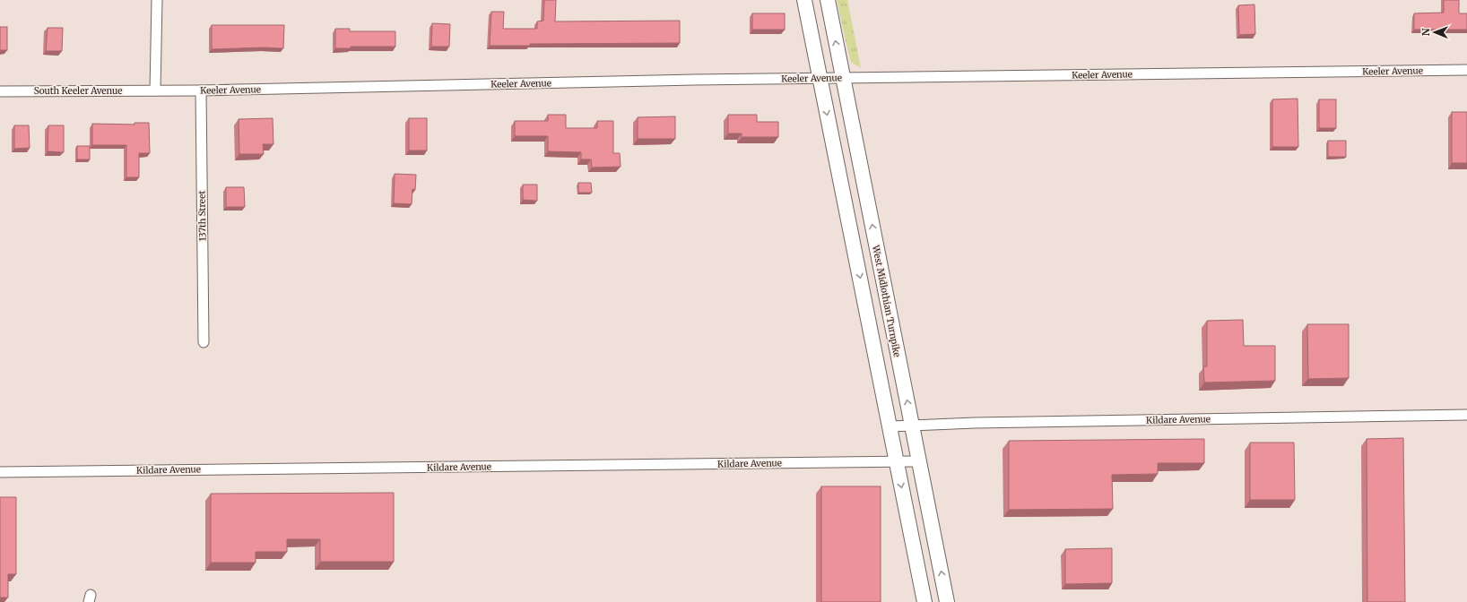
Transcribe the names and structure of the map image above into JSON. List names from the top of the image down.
{
  "streets": {
    "main road": ["West Midlothian Turnpike"],
    "street": [
      "Keeler Avenue",
      "South Keeler Avenue",
      "137th Street",
      "Kildare Avenue"
    ]
  },
  "crossings": [
    ["Keeler Avenue", "South Keeler Avenue"],
    ["Keeler Avenue", "137th Street"],
    ["Keeler Avenue", "West Midlothian Turnpike"],
    ["West Midlothian Turnpike", "Kildare Avenue"]
  ],
  "north": "left"
}
